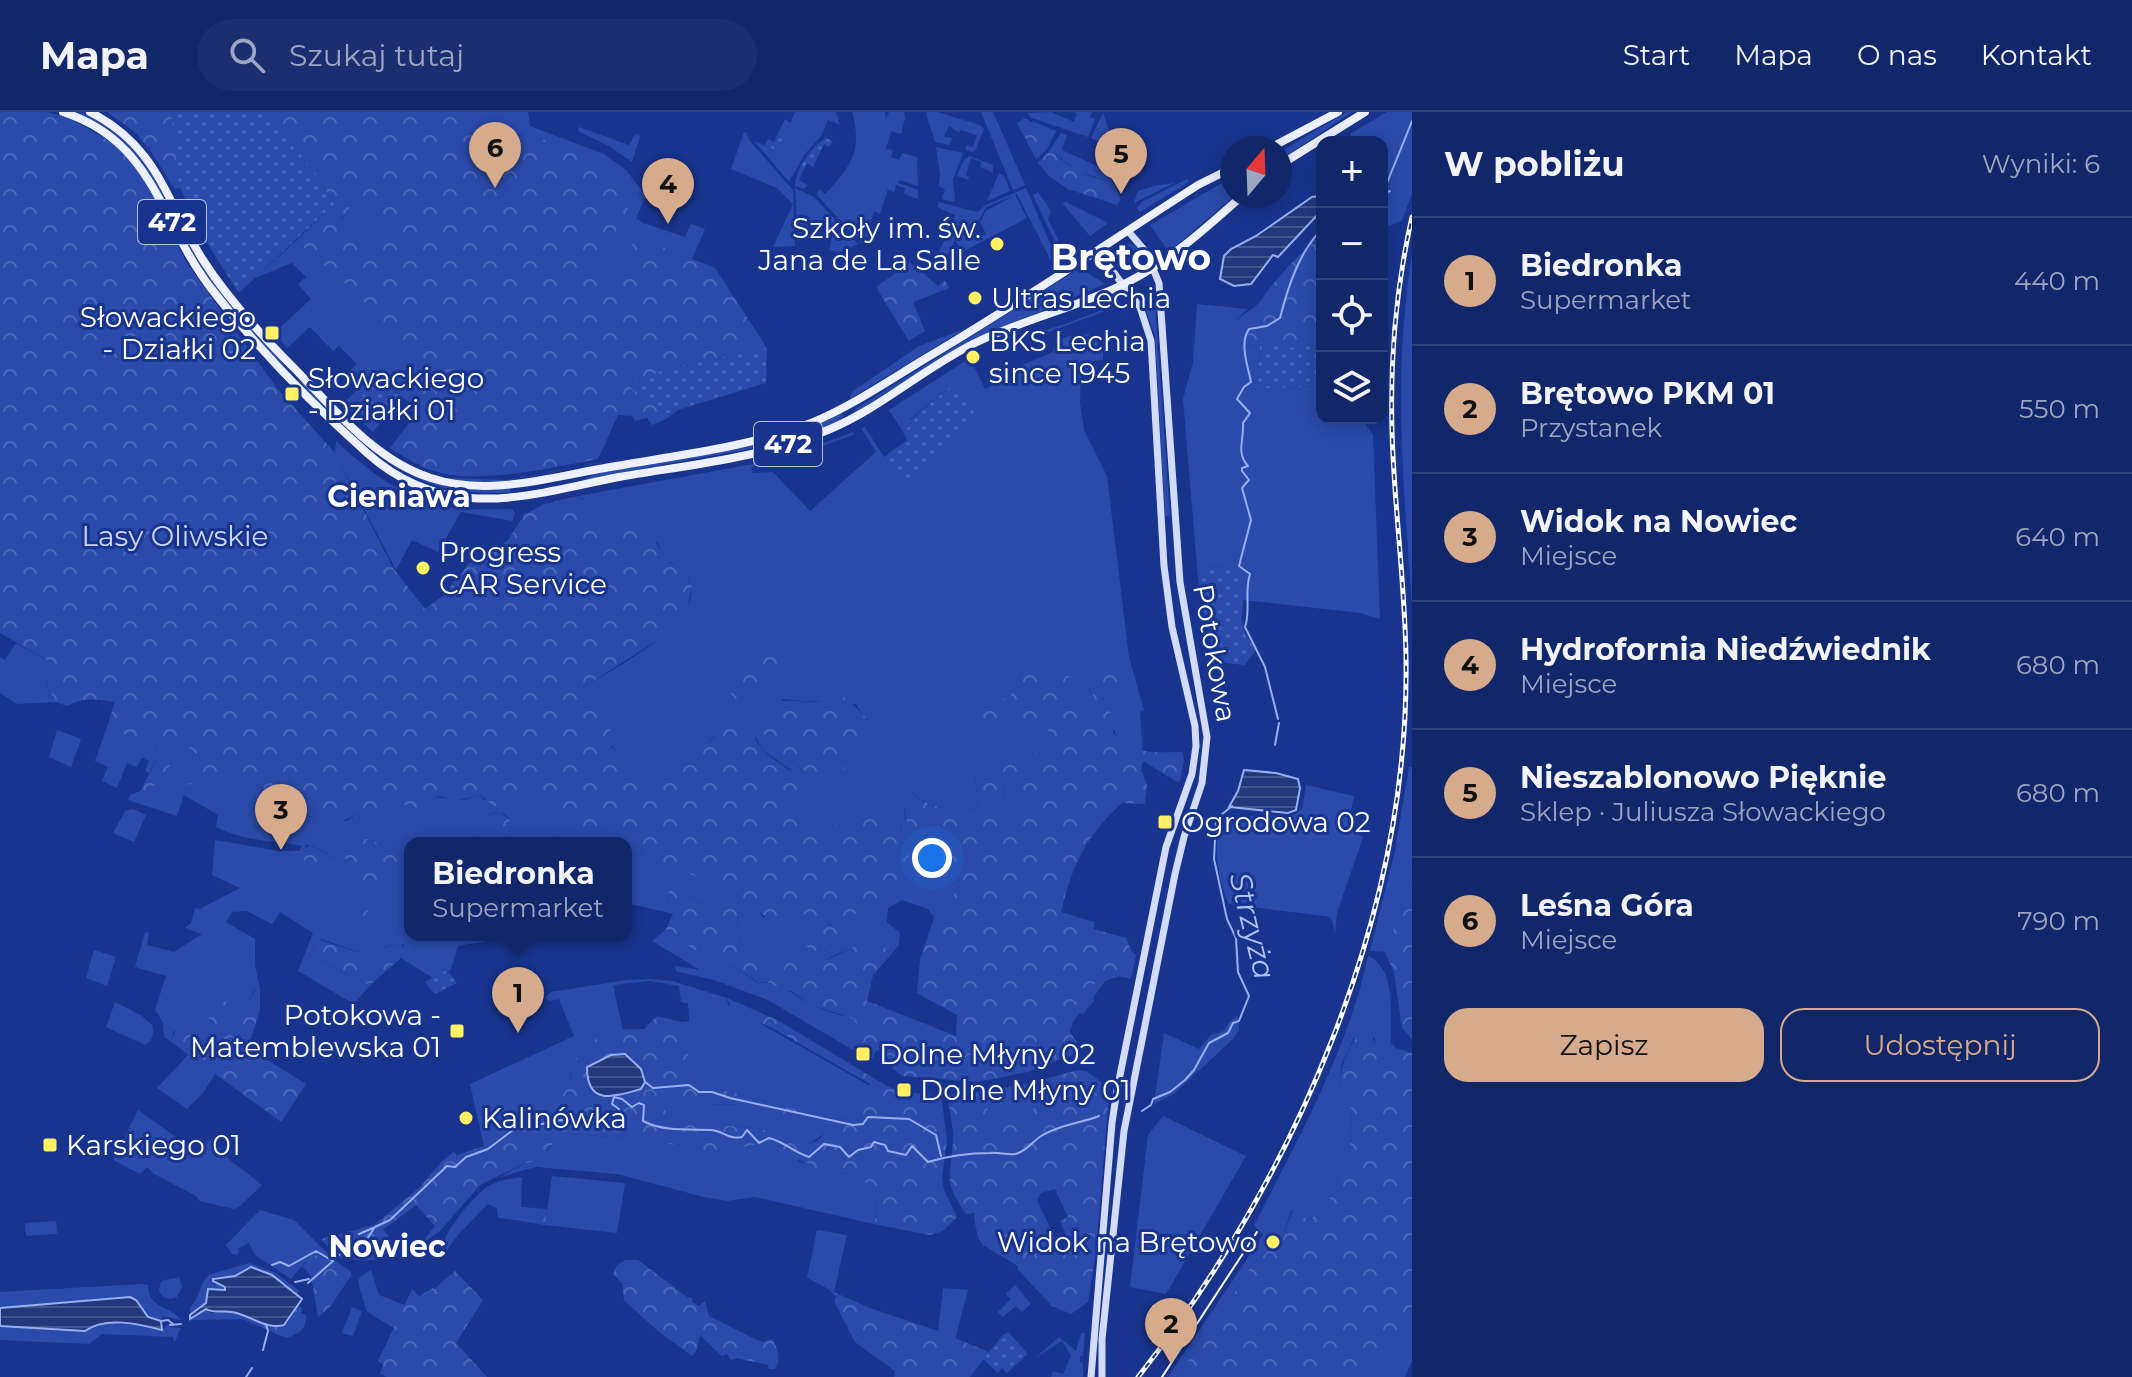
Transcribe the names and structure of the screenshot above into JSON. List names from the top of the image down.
{
  "streets": {
    "main road": ["472", "Potokowa"]
  },
  "crossings": [
    ["472", "Potokowa"]
  ],
  "districts": ["Brętowo", "Cieniawa", "Nowiec"],
  "water": ["Strzyża"],
  "parks": ["Lasy Oliwskie"],
  "places": {
    "other": [
      "Szkoły im. św. Jana de La Salle",
      "Ultras Lechia",
      "BKS Lechia since 1945",
      "Progress CAR Service",
      "Kalinówka",
      "Widok na Brętowo"
    ],
    "transit": [
      "Słowackiego - Działki 02",
      "Słowackiego - Działki 01",
      "Ogrodowa 02",
      "Potokowa - Matemblewska 01",
      "Dolne Młyny 02",
      "Dolne Młyny 01",
      "Karskiego 01"
    ]
  },
  "north": "top",
  "page": {
    "header": "Mapa",
    "search": "Szukaj tutaj",
    "nav": [
      "Start",
      "Mapa",
      "O nas",
      "Kontakt"
    ],
    "heading": ["W pobliżu", "Wyniki: 6"],
    "pins": [
      "6",
      "5",
      "4",
      "3",
      "1",
      "2"
    ],
    "map_buttons": ["+", "−"],
    "list": [
      {
        "mark": "1",
        "name": "Biedronka",
        "note": "Supermarket",
        "value": "440 m"
      },
      {
        "mark": "2",
        "name": "Brętowo PKM 01",
        "note": "Przystanek",
        "value": "550 m"
      },
      {
        "mark": "3",
        "name": "Widok na Nowiec",
        "note": "Miejsce",
        "value": "640 m"
      },
      {
        "mark": "4",
        "name": "Hydrofornia Niedźwiednik",
        "note": "Miejsce",
        "value": "680 m"
      },
      {
        "mark": "5",
        "name": "Nieszablonowo Pięknie",
        "note": "Sklep · Juliusza Słowackiego",
        "value": "680 m"
      },
      {
        "mark": "6",
        "name": "Leśna Góra",
        "note": "Miejsce",
        "value": "790 m"
      }
    ],
    "popup": ["Biedronka", "Supermarket"],
    "buttons": ["Zapisz", "Udostępnij"]
  }
}
